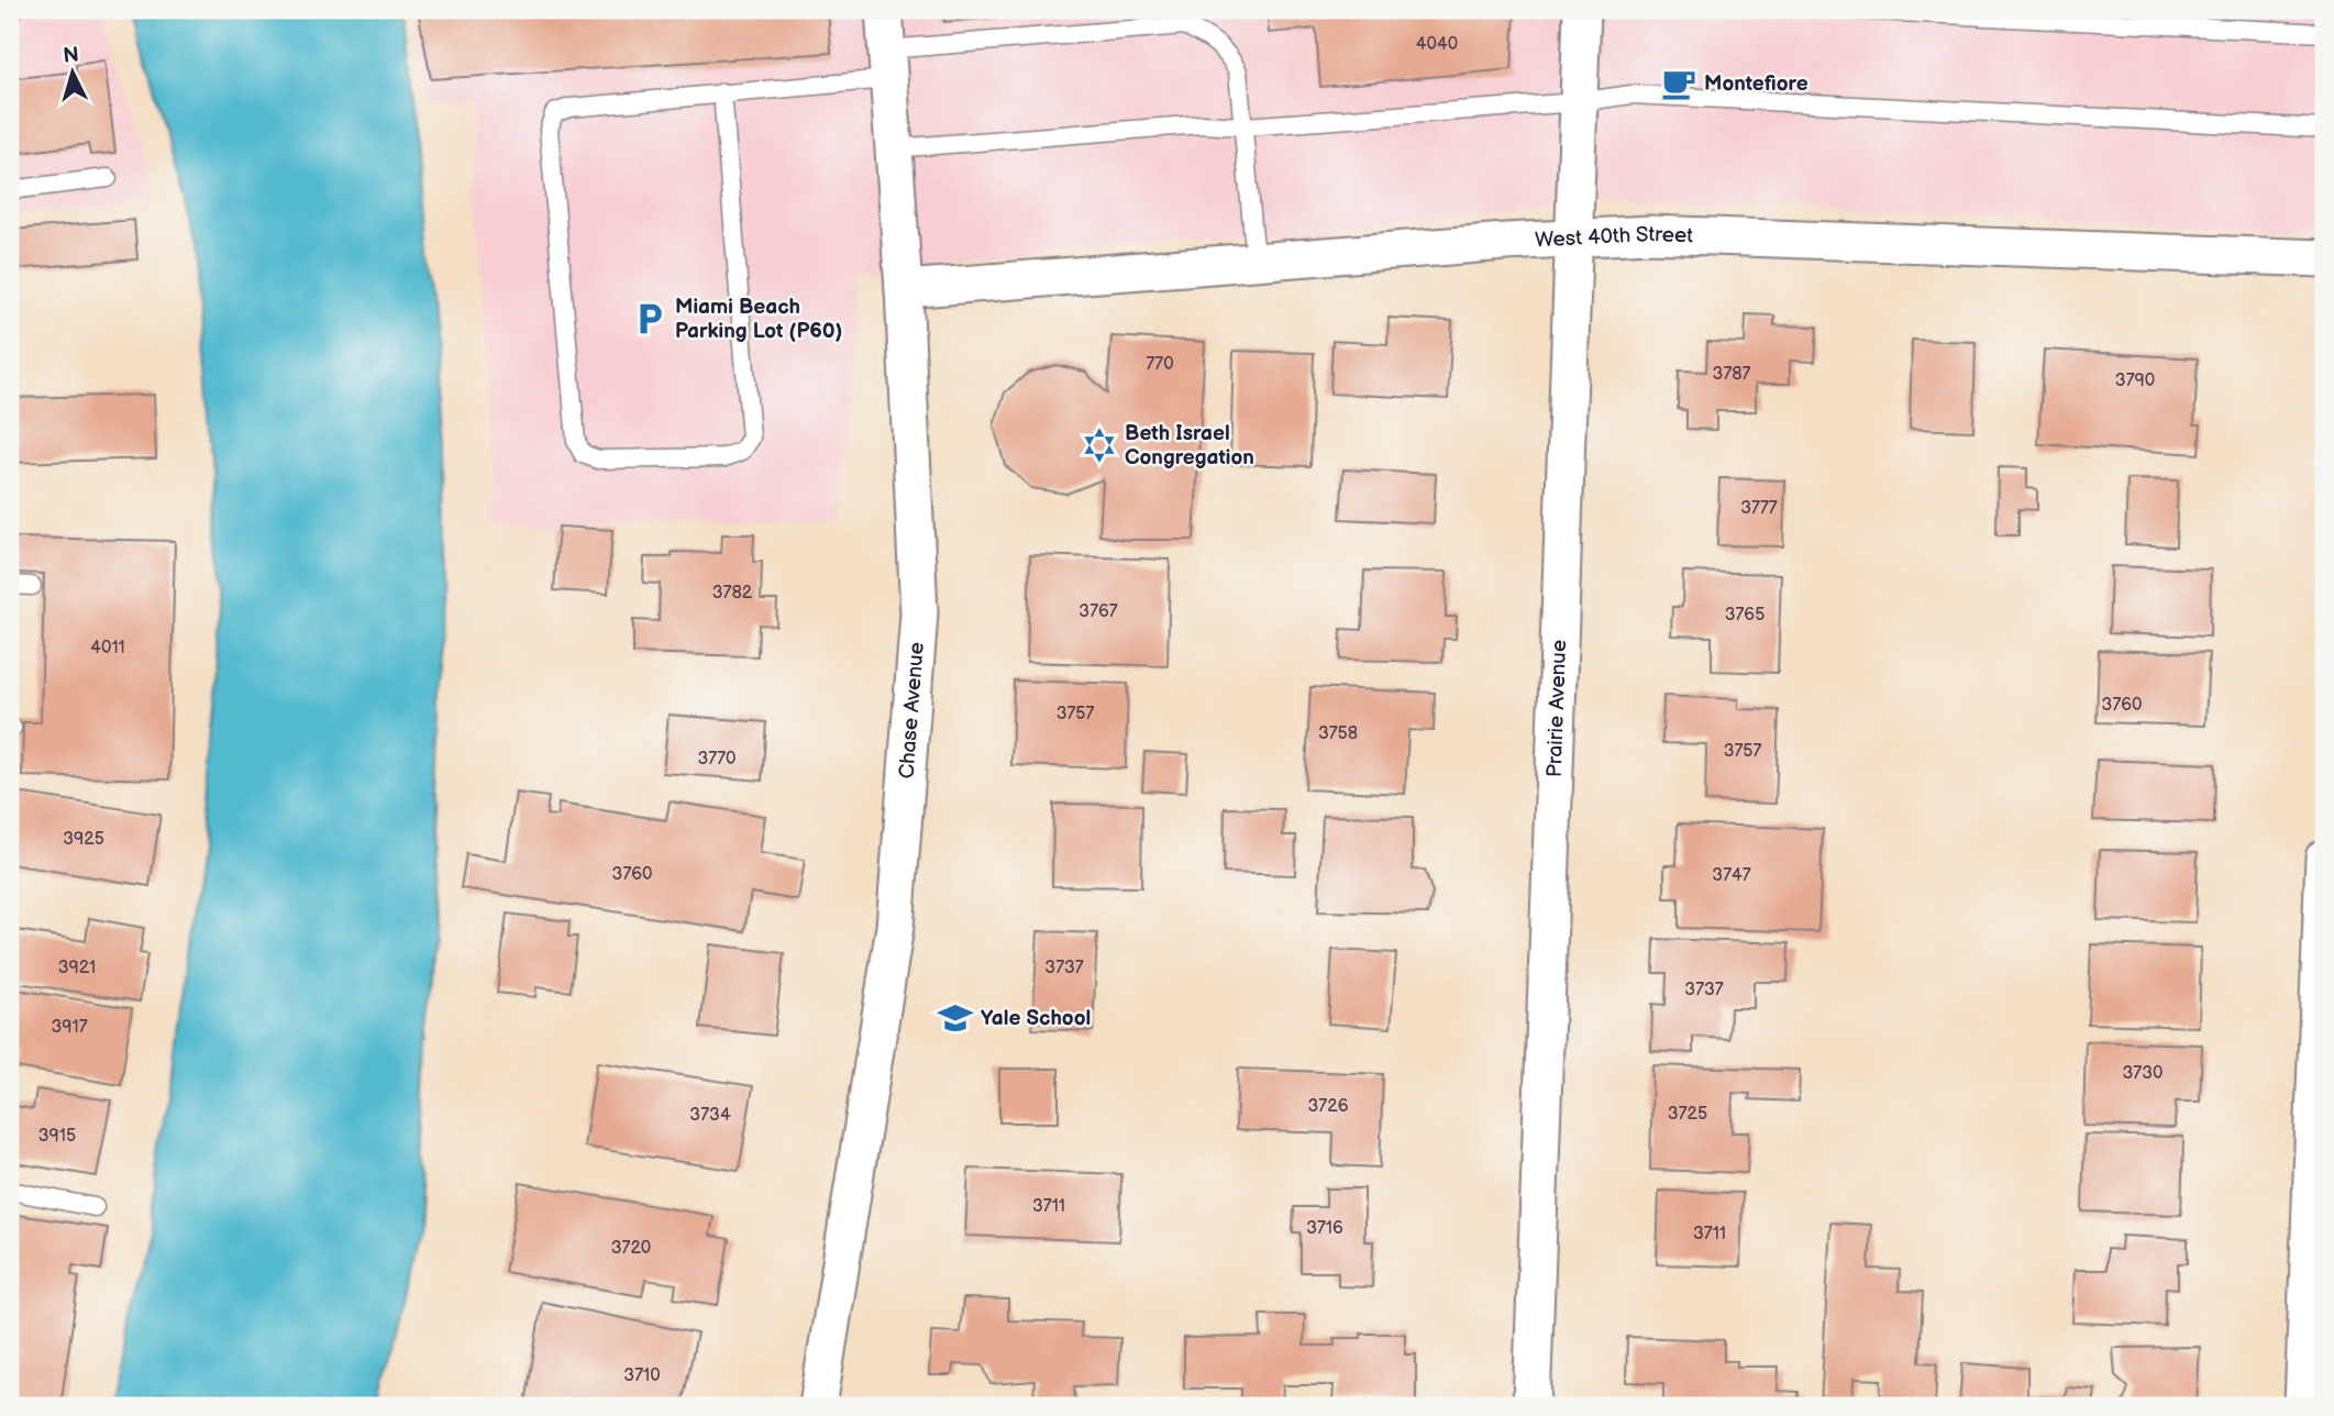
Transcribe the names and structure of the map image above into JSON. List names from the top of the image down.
{
  "streets": {
    "street": ["West 40th Street", "Prairie Avenue", "Chase Avenue"]
  },
  "crossings": [
    ["West 40th Street", "Prairie Avenue"],
    ["West 40th Street", "Chase Avenue"]
  ],
  "places": {
    "cafe": ["Montefiore"],
    "parking": ["Miami Beach Parking Lot (P60)"],
    "synagogue": ["Beth Israel Congregation"],
    "school or university": ["Yale School"]
  },
  "house_numbers": [
    "4040",
    "770",
    "3787",
    "3790",
    "3777",
    "3782",
    "3767",
    "3765",
    "4011",
    "3760",
    "3757",
    "3758",
    "3757",
    "3770",
    "3925",
    "3760",
    "3747",
    "3921",
    "3737",
    "3737",
    "3917",
    "3730",
    "3726",
    "3725",
    "3734",
    "3915",
    "3711",
    "3716",
    "3711",
    "3720",
    "3710"
  ],
  "north": "top"
}
